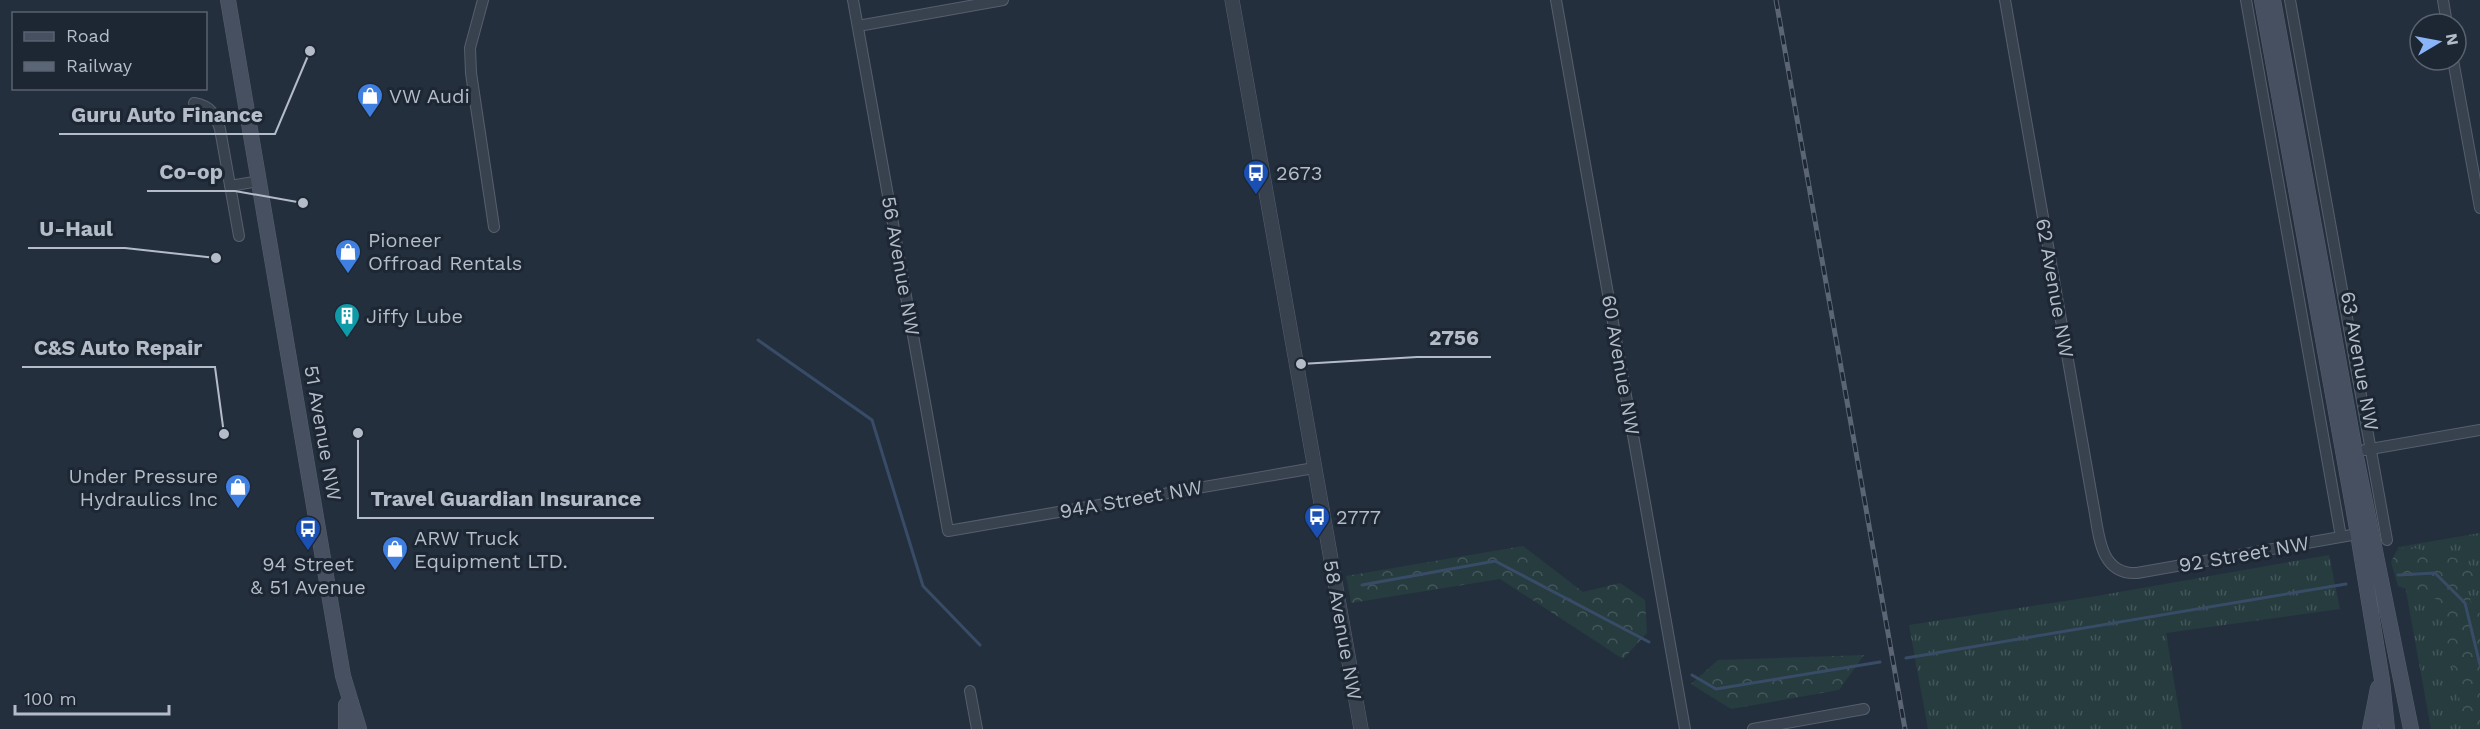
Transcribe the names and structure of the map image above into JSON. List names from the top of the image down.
{
  "streets": {
    "main road": ["63 Avenue NW", "51 Avenue NW"],
    "street": [
      "56 Avenue NW",
      "62 Avenue NW",
      "60 Avenue NW",
      "94A Street NW",
      "92 Street NW",
      "58 Avenue NW"
    ]
  },
  "crossings": [
    ["56 Avenue NW", "94A Street NW"],
    ["62 Avenue NW", "92 Street NW"],
    ["63 Avenue NW", "92 Street NW"],
    ["94A Street NW", "58 Avenue NW"]
  ],
  "places": {
    "other": [
      "Guru Auto Finance",
      "Co-op",
      "U-Haul",
      "2756",
      "Travel Guardian Insurance",
      "C&S Auto Repair"
    ],
    "shop": [
      "VW Audi",
      "Pioneer Offroad Rentals",
      "Under Pressure Hydraulics Inc",
      "ARW Truck Equipment LTD."
    ],
    "bus stop": ["2673", "2777", "94 Street & 51 Avenue"],
    "building": ["Jiffy Lube"]
  },
  "legend": ["Road", "Railway"],
  "scale_bar": "100 m",
  "north": "right"
}
